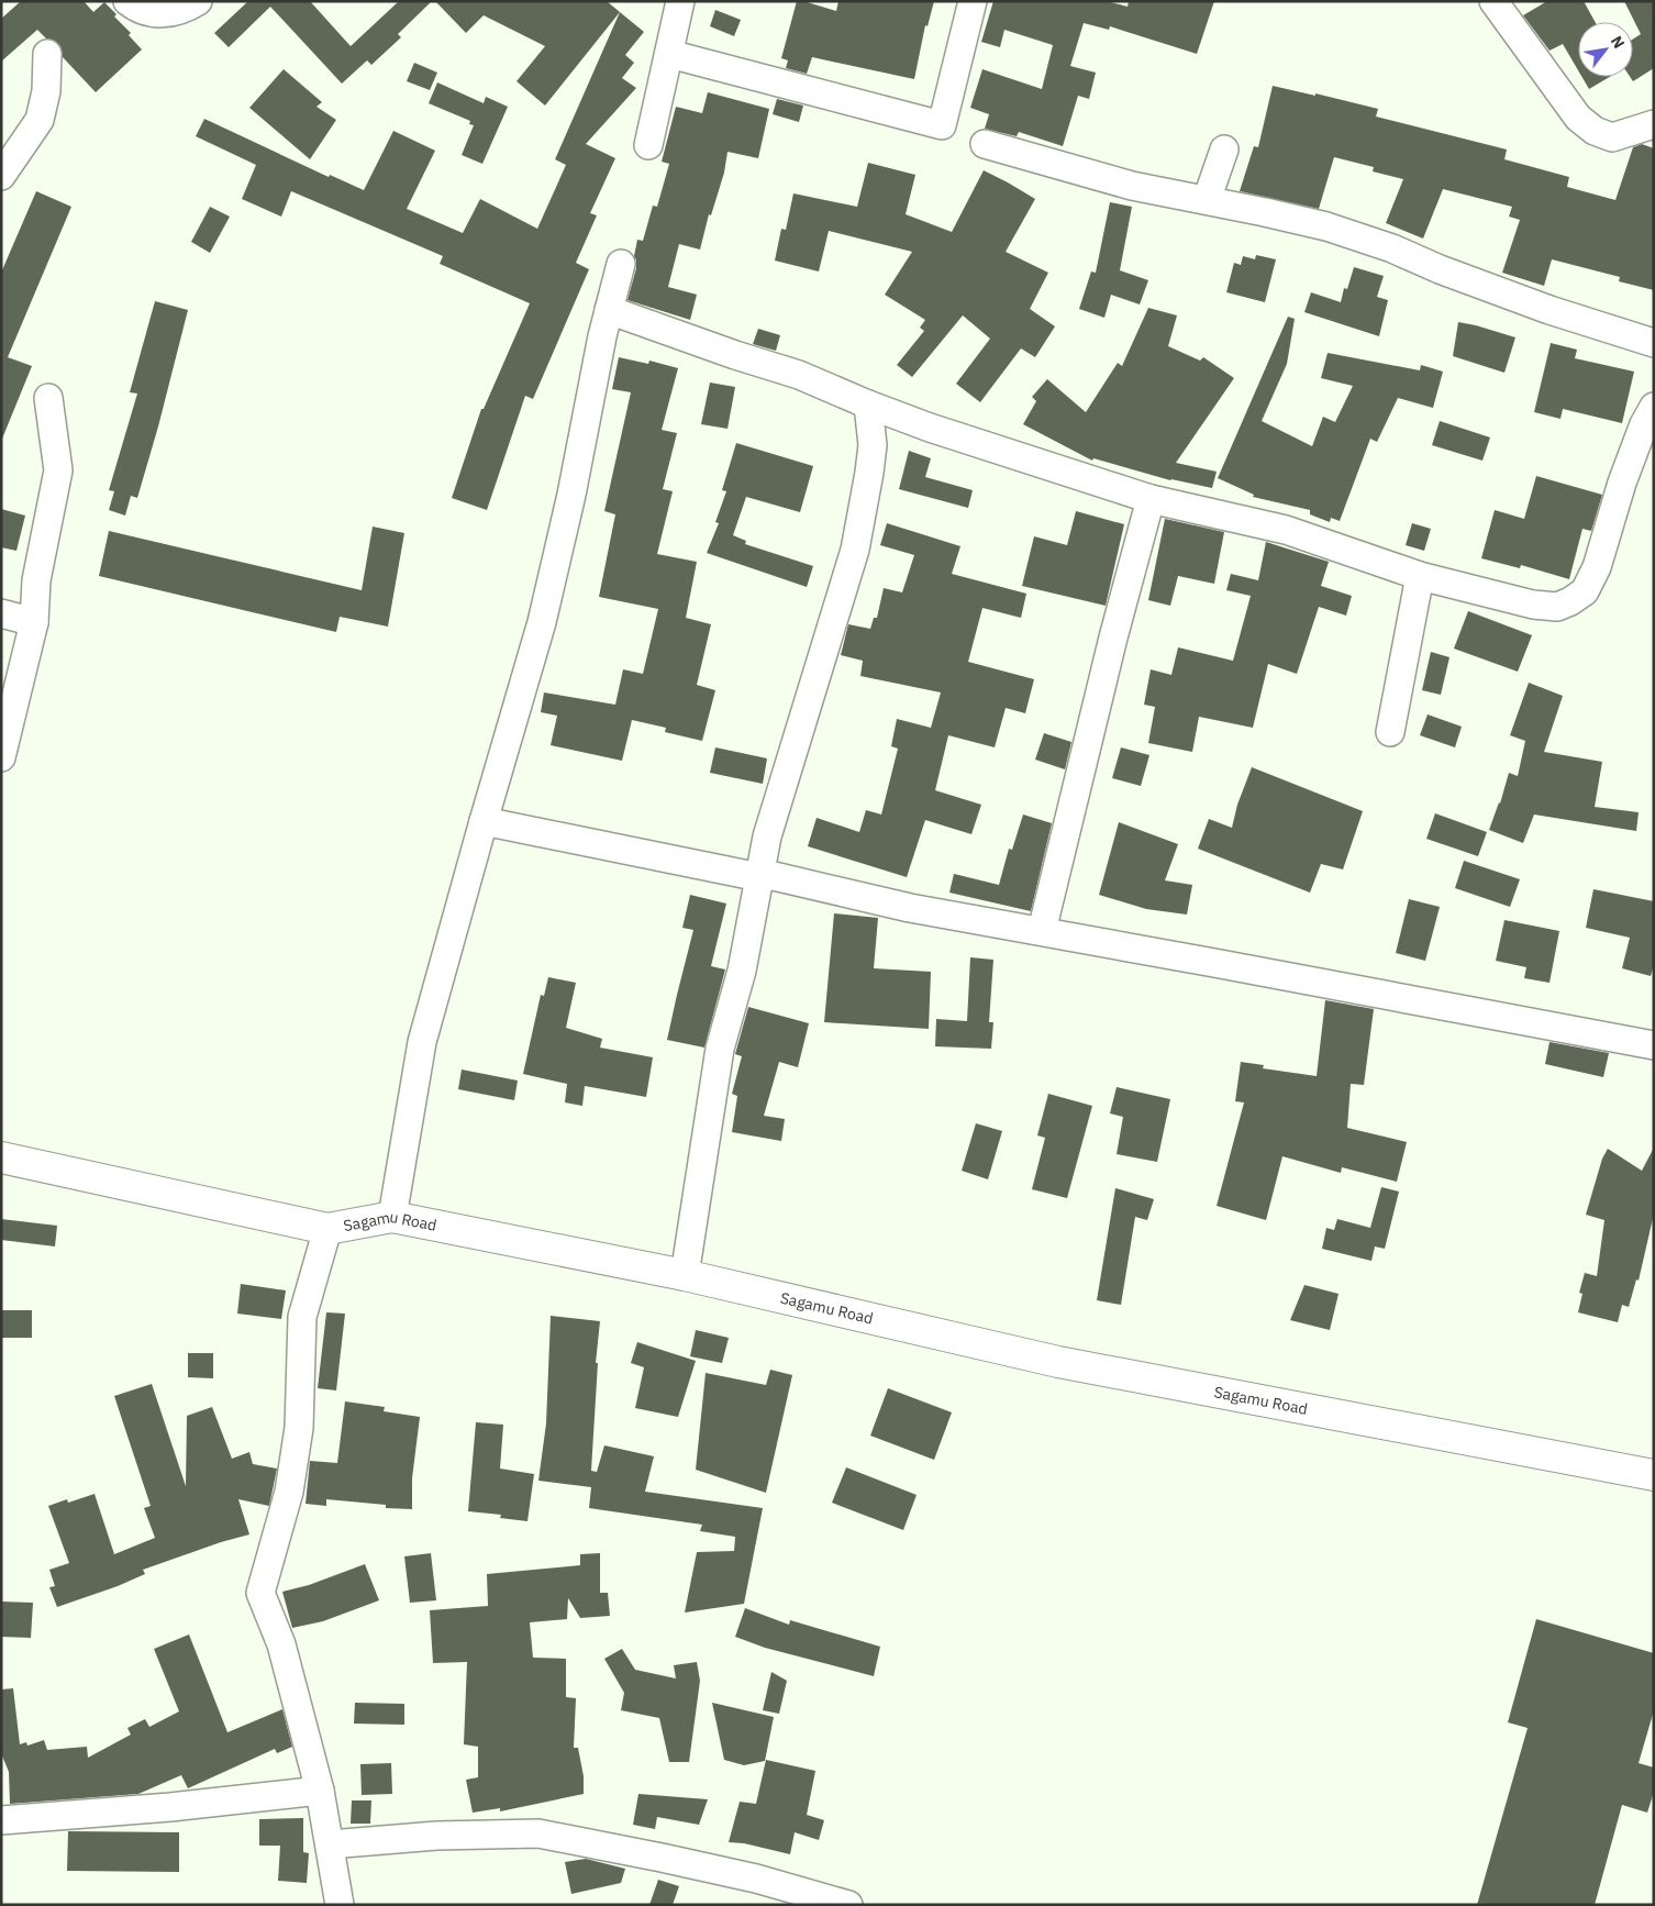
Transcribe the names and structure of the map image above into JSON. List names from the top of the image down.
{
  "streets": {
    "highway": ["Sagamu Road"]
  },
  "north": "top right"
}
